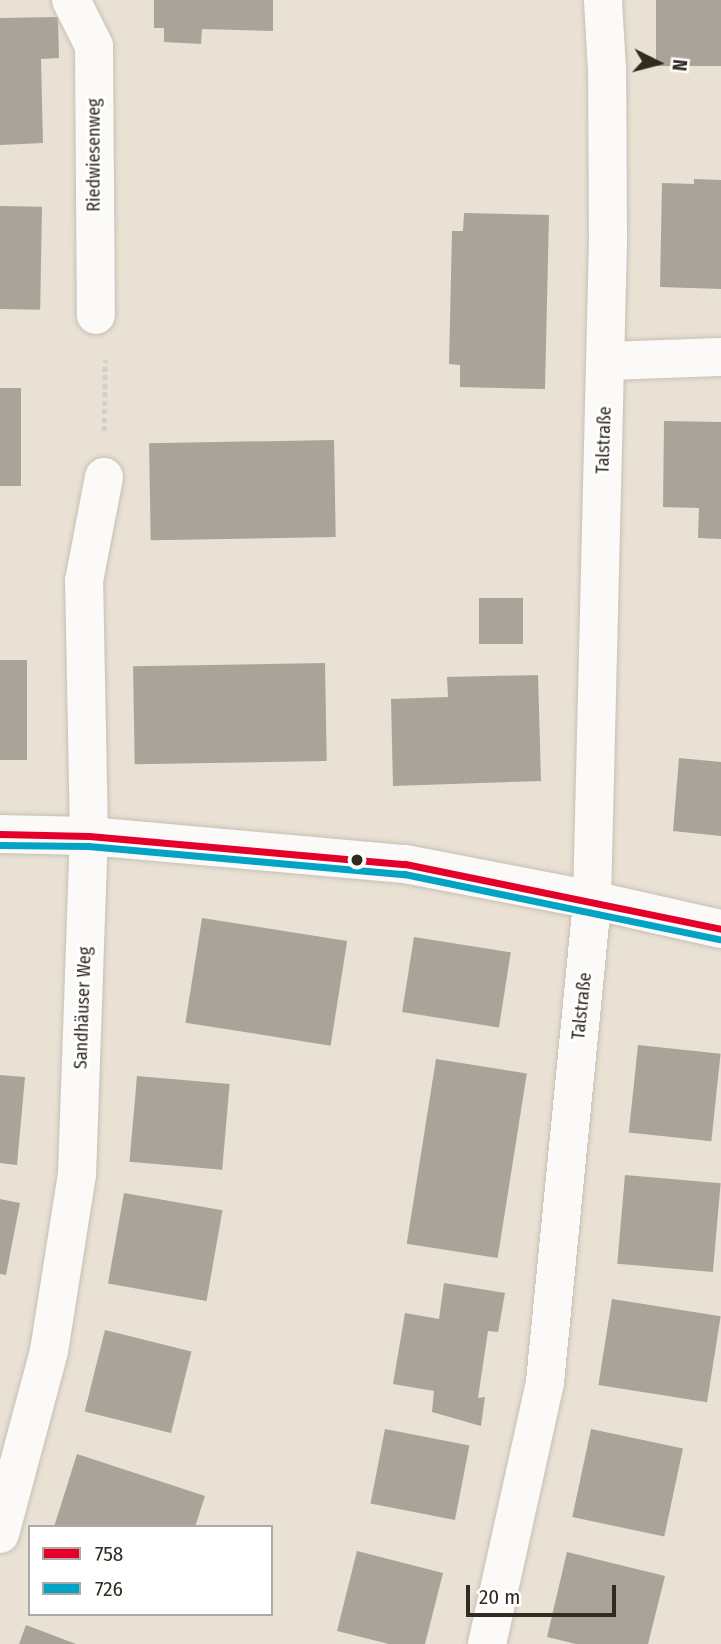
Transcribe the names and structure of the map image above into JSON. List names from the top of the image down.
{
  "streets": {
    "street": ["Riedwiesenweg", "Talstraße", "Sandhäuser Weg"]
  },
  "lines": ["transit line 758", "transit line 726"],
  "legend": ["758", "726"],
  "scale_bar": "20 m",
  "north": "right"
}
